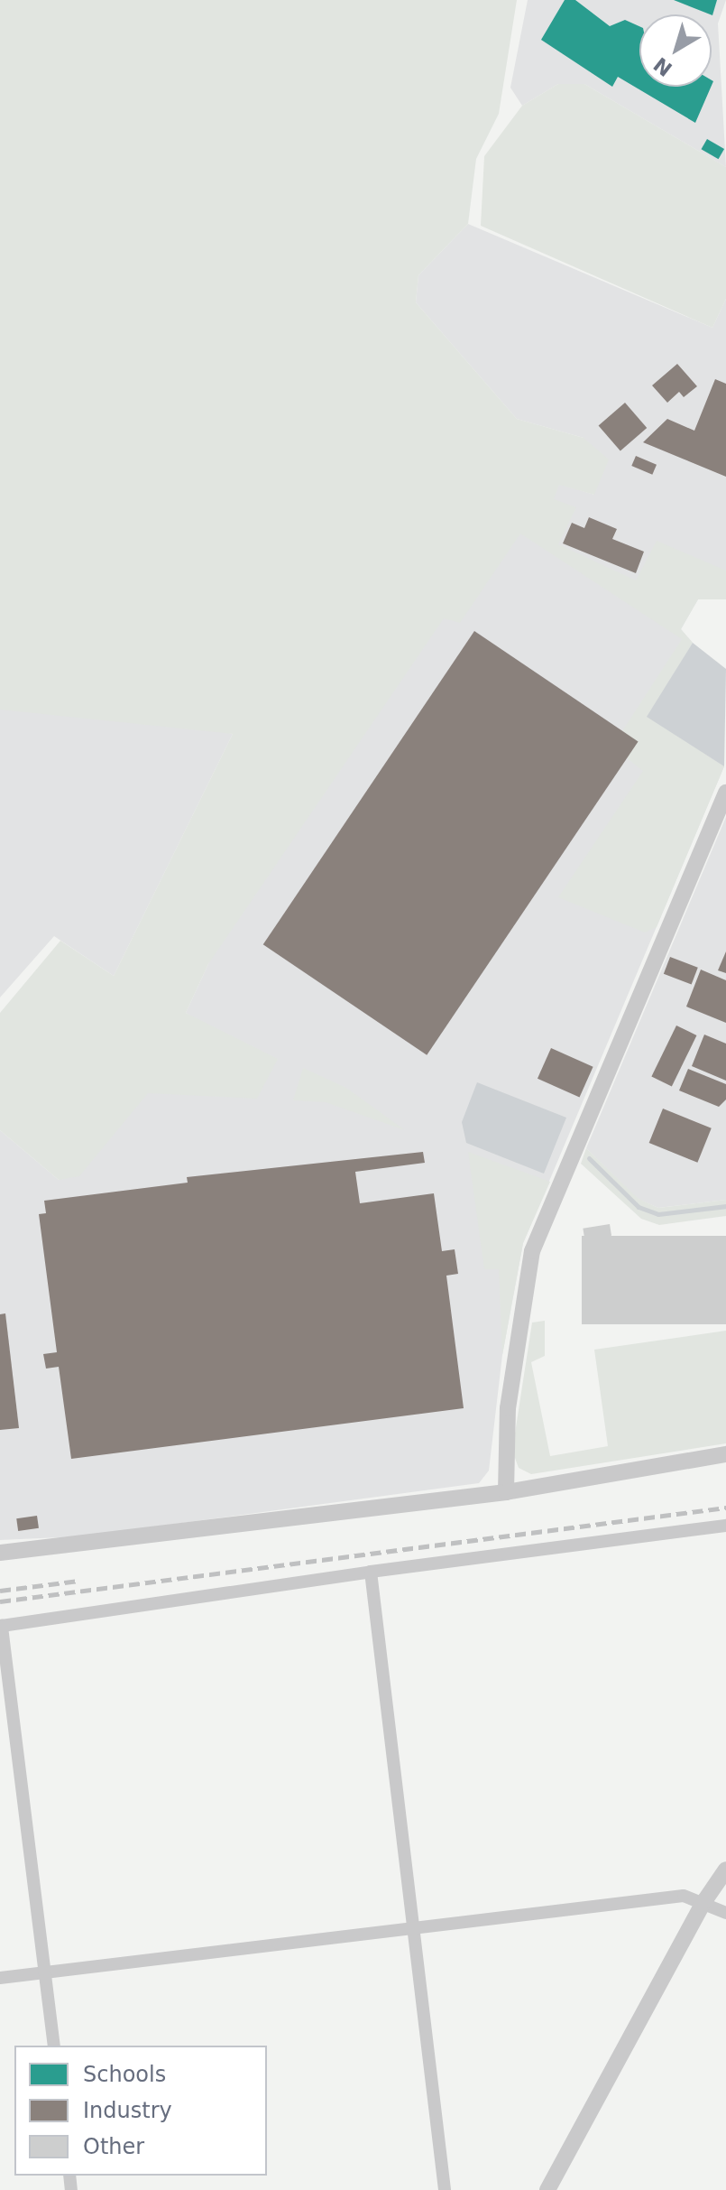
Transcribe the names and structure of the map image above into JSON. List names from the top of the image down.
{
  "legend": ["Schools", "Industry", "Other"],
  "north": "bottom left"
}
